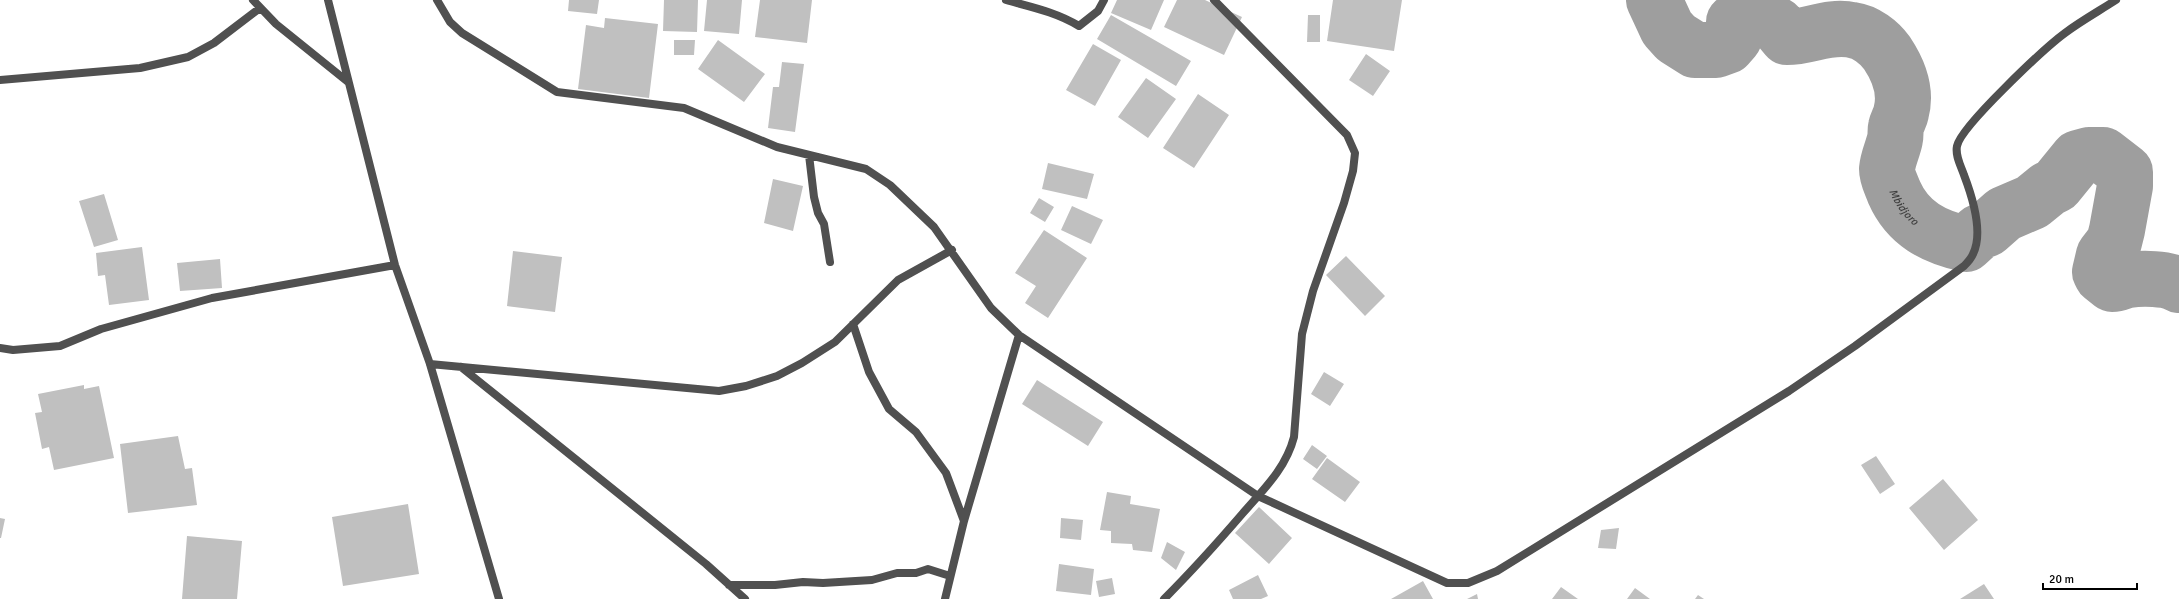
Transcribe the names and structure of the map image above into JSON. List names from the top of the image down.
{
  "water": ["Mbidjoro"],
  "scale_bar": "20 m"
}
